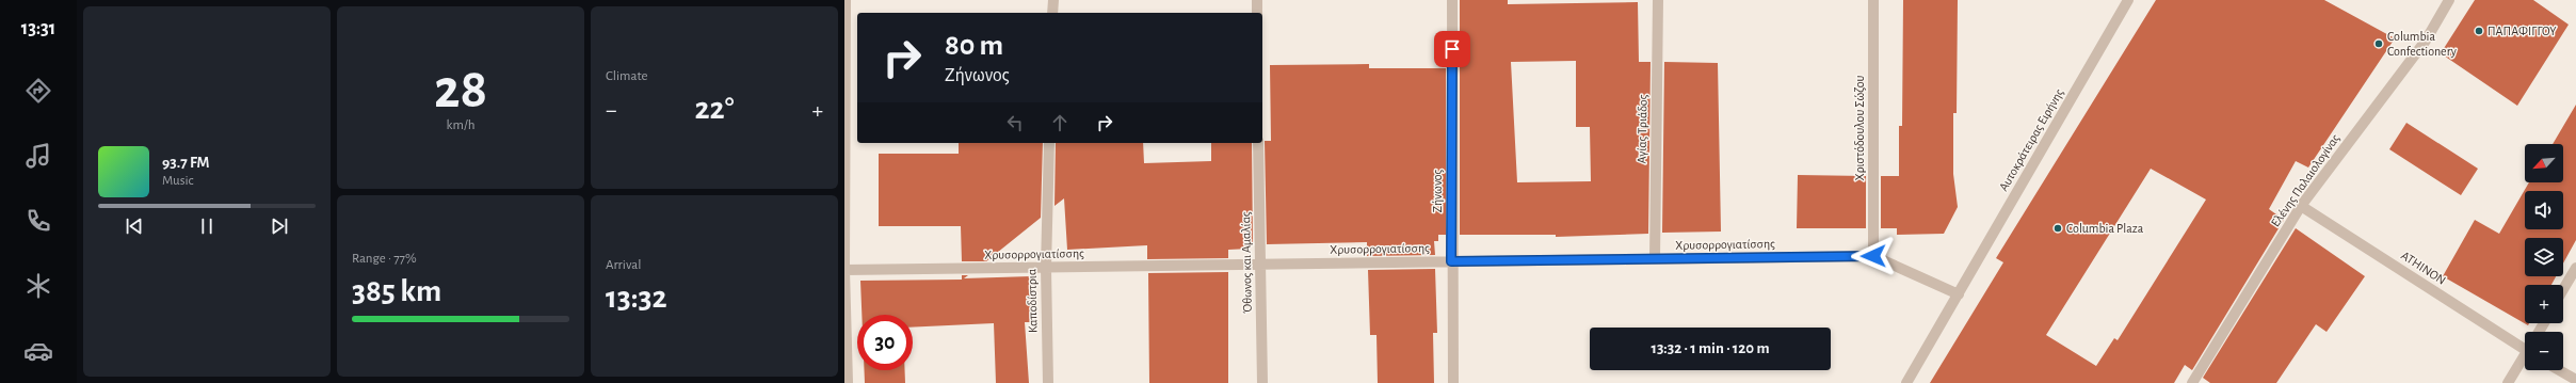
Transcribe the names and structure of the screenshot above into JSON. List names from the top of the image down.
{
  "streets": {
    "street": [
      "Χριστόδουλου Σώζου",
      "Αγίας Τριάδος",
      "Αυτοκράτειρας Ειρήνης",
      "Ελένης Παλαιολογίνας",
      "Ζήνωνος",
      "Χρυσορρογιατίσσης",
      "Όθωνος και Αμαλίας",
      "ATHINON",
      "Καποδίστρια"
    ]
  },
  "crossings": [
    ["Χριστόδουλου Σώζου", "Χρυσορρογιατίσσης"],
    ["Αγίας Τριάδος", "Χρυσορρογιατίσσης"],
    ["Αυτοκράτειρας Ειρήνης", "Χρυσορρογιατίσσης"],
    ["Ελένης Παλαιολογίνας", "ATHINON"],
    ["Ζήνωνος", "Χρυσορρογιατίσσης"],
    ["Χρυσορρογιατίσσης", "Όθωνος και Αμαλίας"],
    ["Χρυσορρογιατίσσης", "Καποδίστρια"]
  ],
  "places": ["ΠΑΠΑΦΙΓΓΟΥ", "Columbia Confectionery", "Columbia Plaza"],
  "north": "bottom left",
  "page": {
    "tabs": "13:31",
    "tile": [
      ["28", "km/h"],
      "Climate",
      ["Range · 77%", "385 km"],
      ["Arrival", "13:32"]
    ],
    "turn": ["80 m", "Ζήνωνος"],
    "heat": ["−", "22°", "+"],
    "map_buttons": ["+", "−"],
    "song": ["93.7 FM", "Music"],
    "limit": "30",
    "trip": "13:32 · 1 min · 120 m"
  }
}
